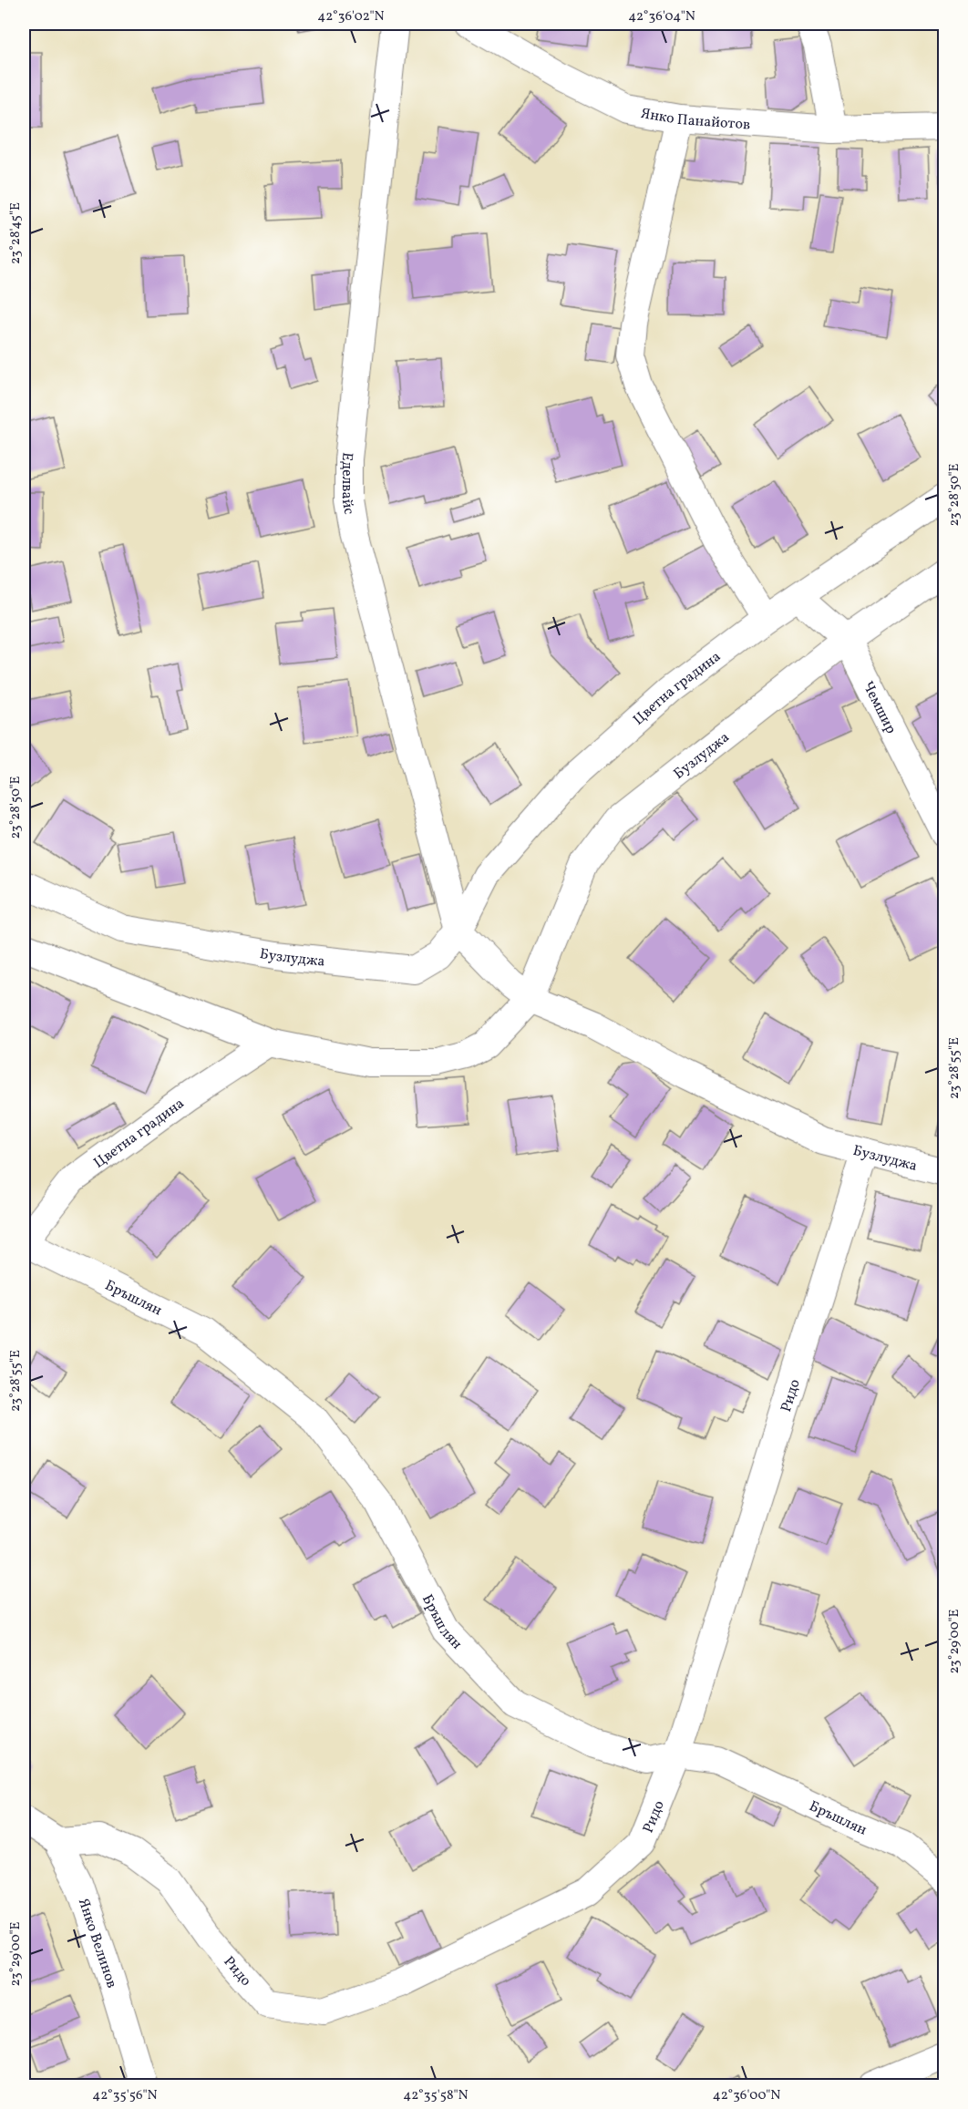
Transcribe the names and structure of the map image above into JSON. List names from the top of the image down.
{
  "streets": {
    "street": [
      "Янко Панайотов",
      "Еделвайс",
      "Цветна градина",
      "Чемшир",
      "Бузлуджа",
      "Бръшлян",
      "Ридо",
      "Янко Велинов"
    ]
  },
  "crossings": [
    ["Еделвайс", "Цветна градина"],
    ["Еделвайс", "Бузлуджа"],
    ["Цветна градина", "Чемшир"],
    ["Цветна градина", "Бузлуджа"],
    ["Цветна градина", "Бръшлян"],
    ["Чемшир", "Бузлуджа"],
    ["Бузлуджа", "Ридо"],
    ["Бръшлян", "Ридо"],
    ["Ридо", "Янко Велинов"]
  ],
  "coordinates": [
    "42°36'02\"N",
    "42°36'04\"N",
    "23°28'45\"E",
    "23°28'50\"E",
    "23°28'55\"E",
    "23°29'00\"E",
    "42°35'56\"N",
    "42°35'58\"N",
    "42°36'00\"N"
  ]
}
